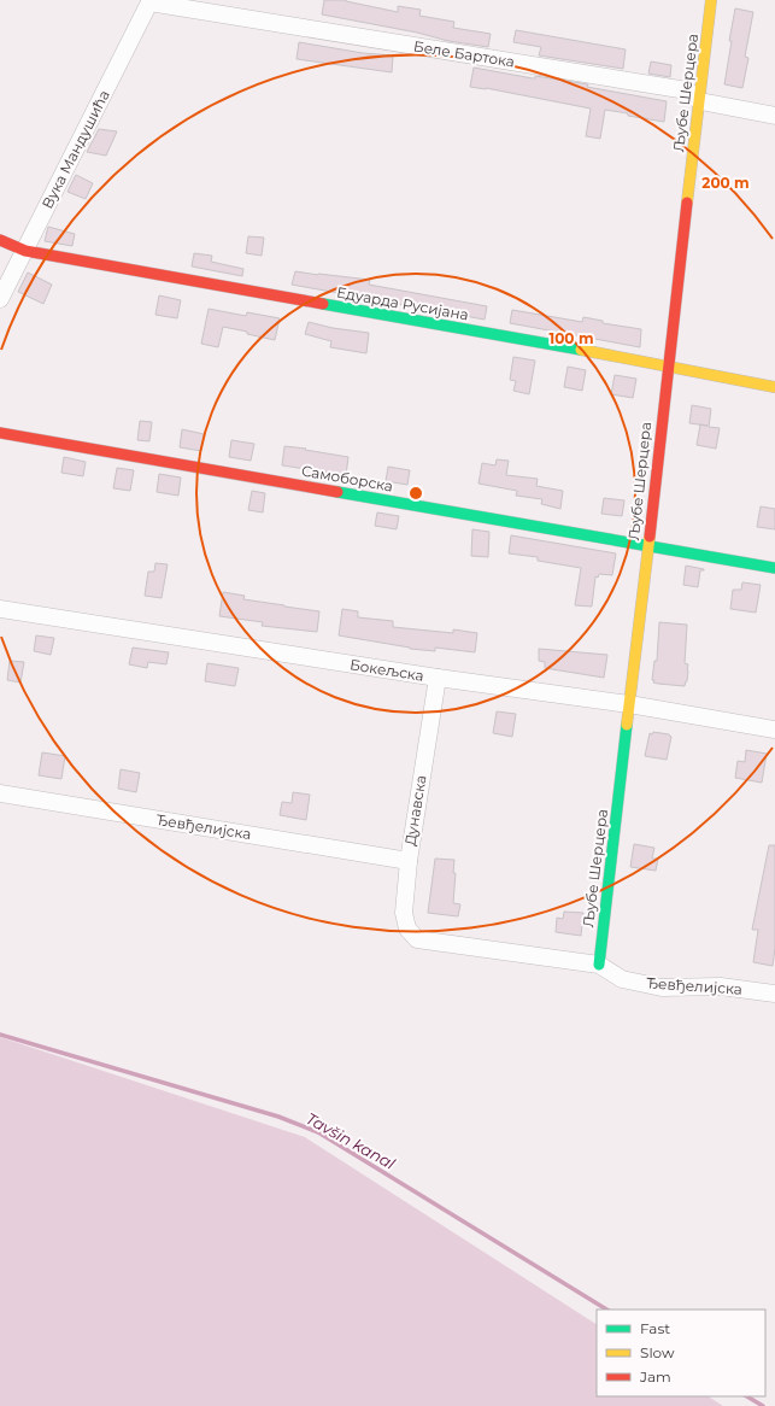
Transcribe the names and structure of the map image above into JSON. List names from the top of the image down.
{
  "streets": {
    "street": [
      "Беле Бартока",
      "Љубе Шерцера",
      "Вука Мандушића",
      "Едуарда Русијана",
      "Самоборска",
      "Бокељска",
      "Дунавска",
      "Ђевђелијска"
    ]
  },
  "crossings": [
    ["Беле Бартока", "Љубе Шерцера"],
    ["Беле Бартока", "Вука Мандушића"],
    ["Љубе Шерцера", "Едуарда Русијана"],
    ["Љубе Шерцера", "Самоборска"],
    ["Љубе Шерцера", "Бокељска"],
    ["Љубе Шерцера", "Ђевђелијска"],
    ["Вука Мандушића", "Едуарда Русијана"],
    ["Бокељска", "Дунавска"],
    ["Дунавска", "Ђевђелијска"]
  ],
  "water": ["Tavšin kanal"],
  "legend": ["Fast", "Slow", "Jam"],
  "rings": ["200 m", "100 m"]
}
